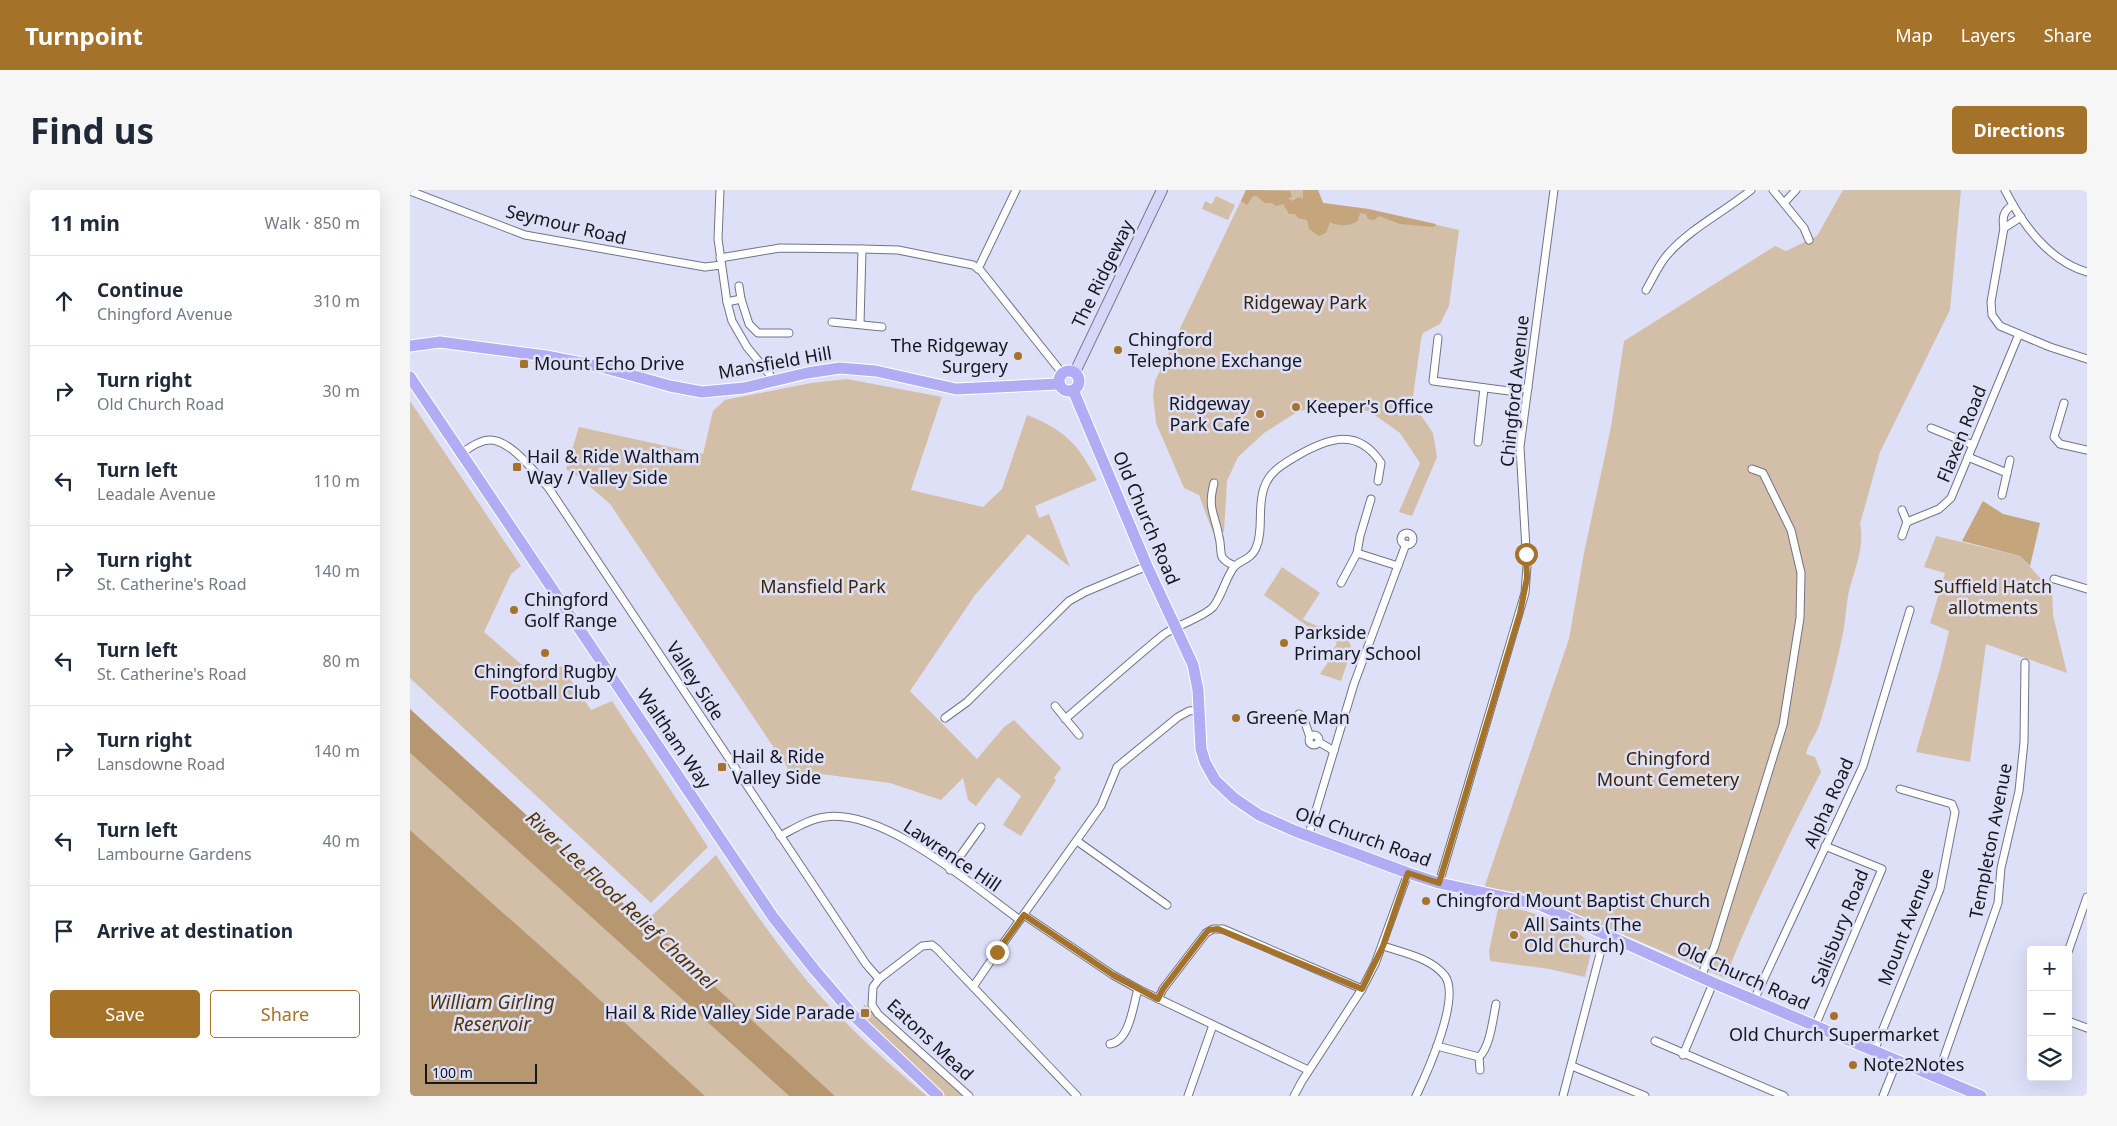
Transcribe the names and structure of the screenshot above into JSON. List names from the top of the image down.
{
  "streets": {
    "main road": [
      "The Ridgeway",
      "Mansfield Hill",
      "Old Church Road",
      "Waltham Way"
    ],
    "street": [
      "Seymour Road",
      "Chingford Avenue",
      "Flaxen Road",
      "Valley Side",
      "Alpha Road",
      "Templeton Avenue",
      "Lawrence Hill",
      "Mount Avenue",
      "Salisbury Road",
      "Eatons Mead"
    ]
  },
  "crossings": [
    ["The Ridgeway", "Mansfield Hill"],
    ["The Ridgeway", "Old Church Road"],
    ["Mansfield Hill", "Old Church Road"],
    ["Chingford Avenue", "Old Church Road"],
    ["Old Church Road", "Alpha Road"],
    ["Old Church Road", "Templeton Avenue"],
    ["Old Church Road", "Mount Avenue"],
    ["Old Church Road", "Salisbury Road"],
    ["Valley Side", "Waltham Way"],
    ["Valley Side", "Lawrence Hill"],
    ["Valley Side", "Eatons Mead"],
    ["Alpha Road", "Salisbury Road"]
  ],
  "water": ["River Lee Flood Relief Channel", "William Girling Reservoir"],
  "parks": [
    "Ridgeway Park",
    "Mansfield Park",
    "Suffield Hatch allotments",
    "Chingford Mount Cemetery"
  ],
  "places": {
    "other": [
      "Chingford Telephone Exchange",
      "The Ridgeway Surgery",
      "Keeper's Office",
      "Ridgeway Park Cafe",
      "Chingford Golf Range",
      "Parkside Primary School",
      "Chingford Rugby Football Club",
      "Greene Man",
      "Chingford Mount Baptist Church",
      "All Saints (The Old Church)",
      "Old Church Supermarket",
      "Note2Notes"
    ],
    "transit": [
      "Mount Echo Drive",
      "Hail & Ride Waltham Way / Valley Side",
      "Hail & Ride Valley Side",
      "Hail & Ride Valley Side Parade"
    ]
  },
  "scale_bar": "100 m",
  "page": {
    "header": "Turnpoint",
    "nav": ["Map", "Layers", "Share"],
    "buttons": [
      "Directions",
      ["Save", "Share"]
    ],
    "title": "Find us",
    "heading": ["11 min", "Walk · 850 m"],
    "list": [
      ["Continue", "Chingford Avenue", "310 m"],
      ["Turn right", "Old Church Road", "30 m"],
      ["Turn left", "Leadale Avenue", "110 m"],
      ["Turn right", "St. Catherine's Road", "140 m"],
      ["Turn left", "St. Catherine's Road", "80 m"],
      ["Turn right", "Lansdowne Road", "140 m"],
      ["Turn left", "Lambourne Gardens", "40 m"],
      "Arrive at destination"
    ],
    "map_buttons": ["+", "−"],
    "scale": "100 m"
  }
}
